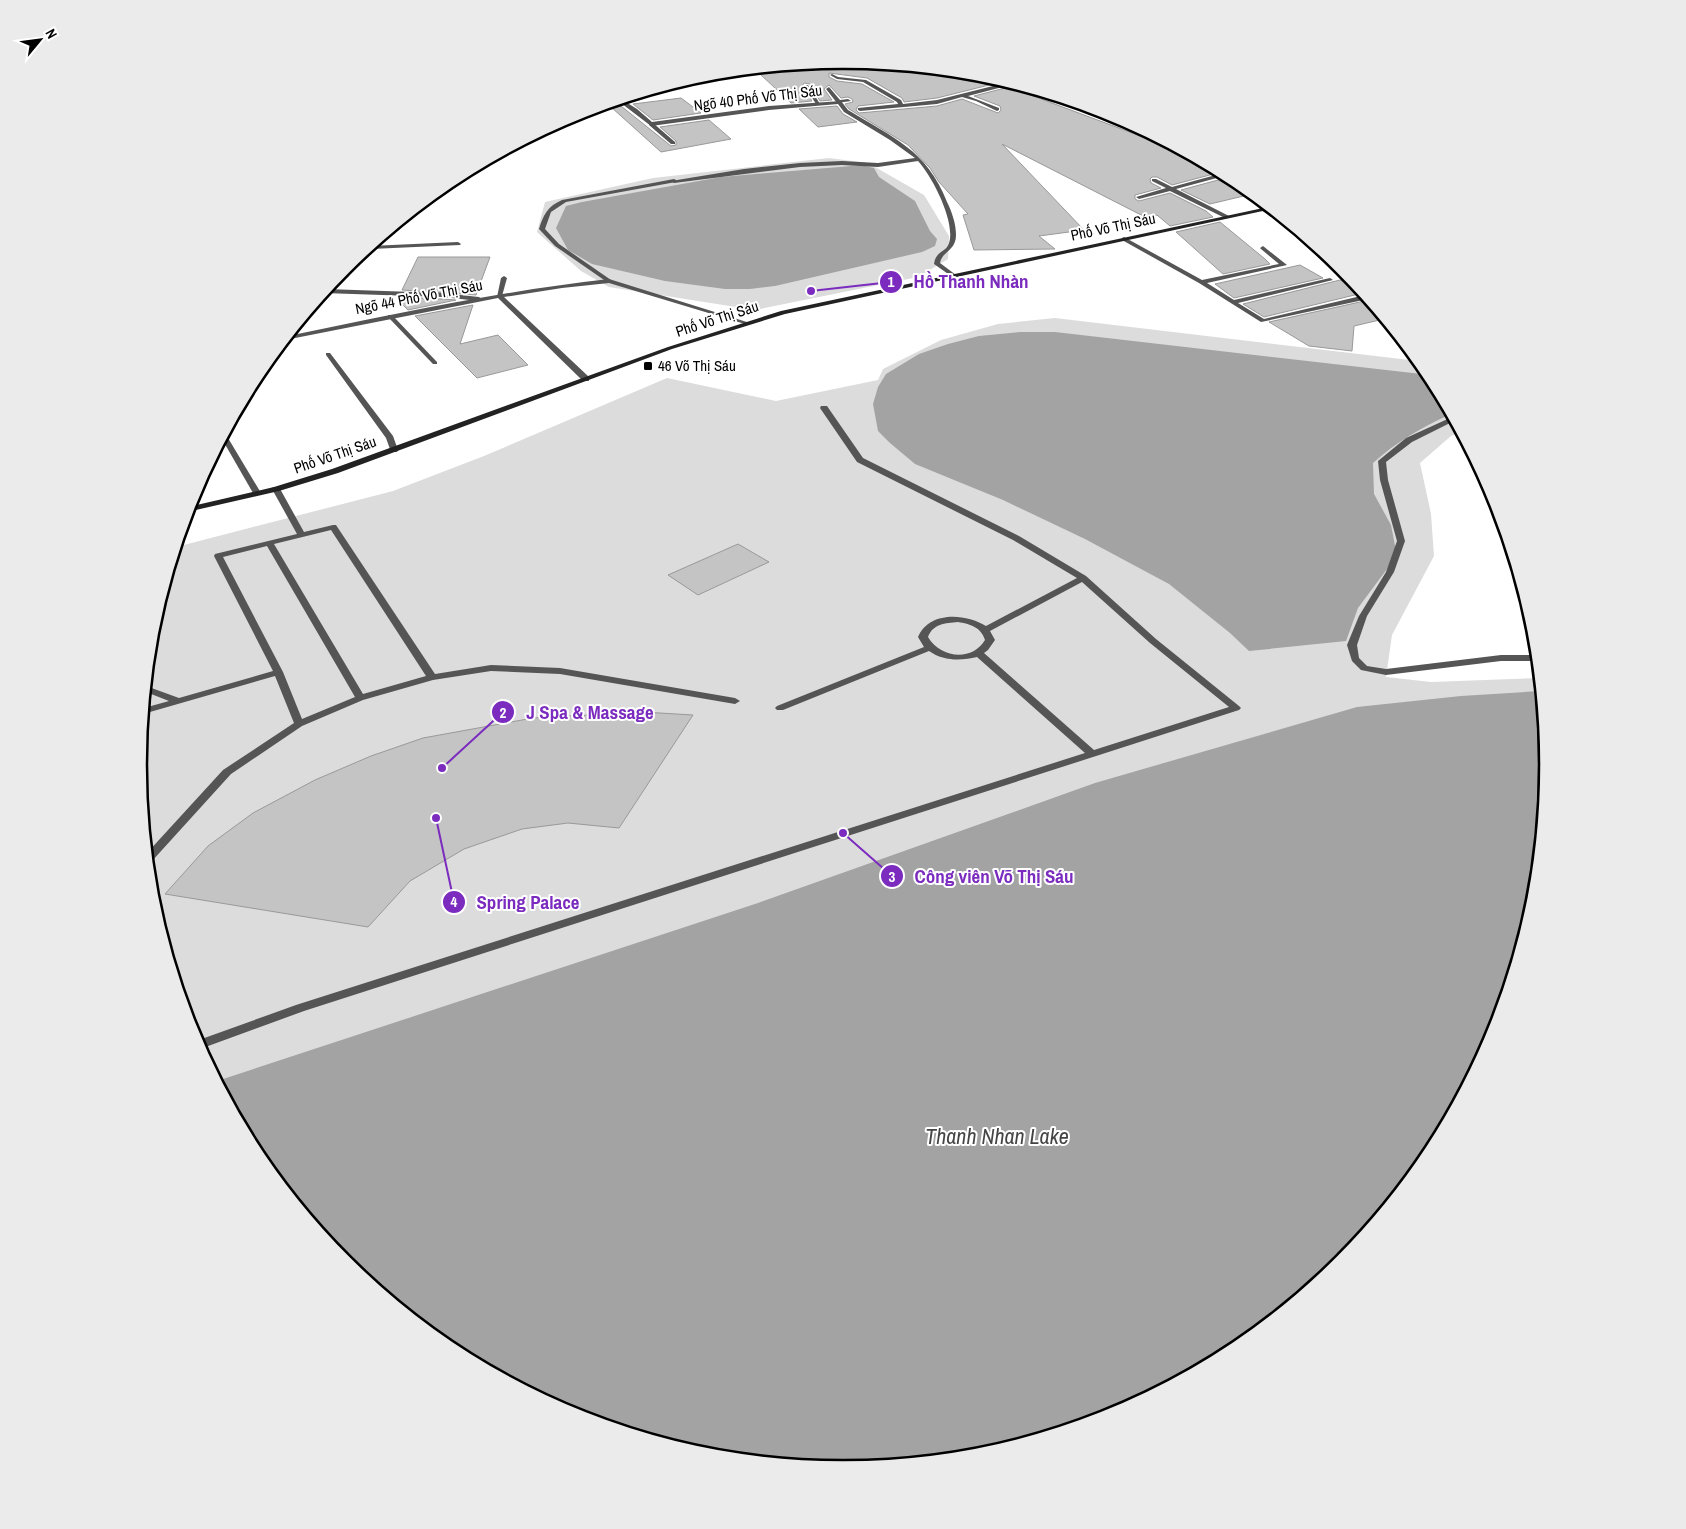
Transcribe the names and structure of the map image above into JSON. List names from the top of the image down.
{
  "streets": {
    "street": ["Ngõ 40 Phố Võ Thị Sáu", "Phố Võ Thị Sáu", "Ngõ 44 Phố Võ Thị Sáu"]
  },
  "crossings": [
    ["Ngõ 40 Phố Võ Thị Sáu", "Phố Võ Thị Sáu"],
    ["Phố Võ Thị Sáu", "Ngõ 44 Phố Võ Thị Sáu"]
  ],
  "water": ["Thanh Nhan Lake"],
  "places": {
    "other": [
      "Hồ Thanh Nhàn",
      "J Spa & Massage",
      "Spring Palace",
      "Công viên Võ Thị Sáu"
    ],
    "transit": ["46 Võ Thị Sáu"]
  },
  "north": "top right"
}
